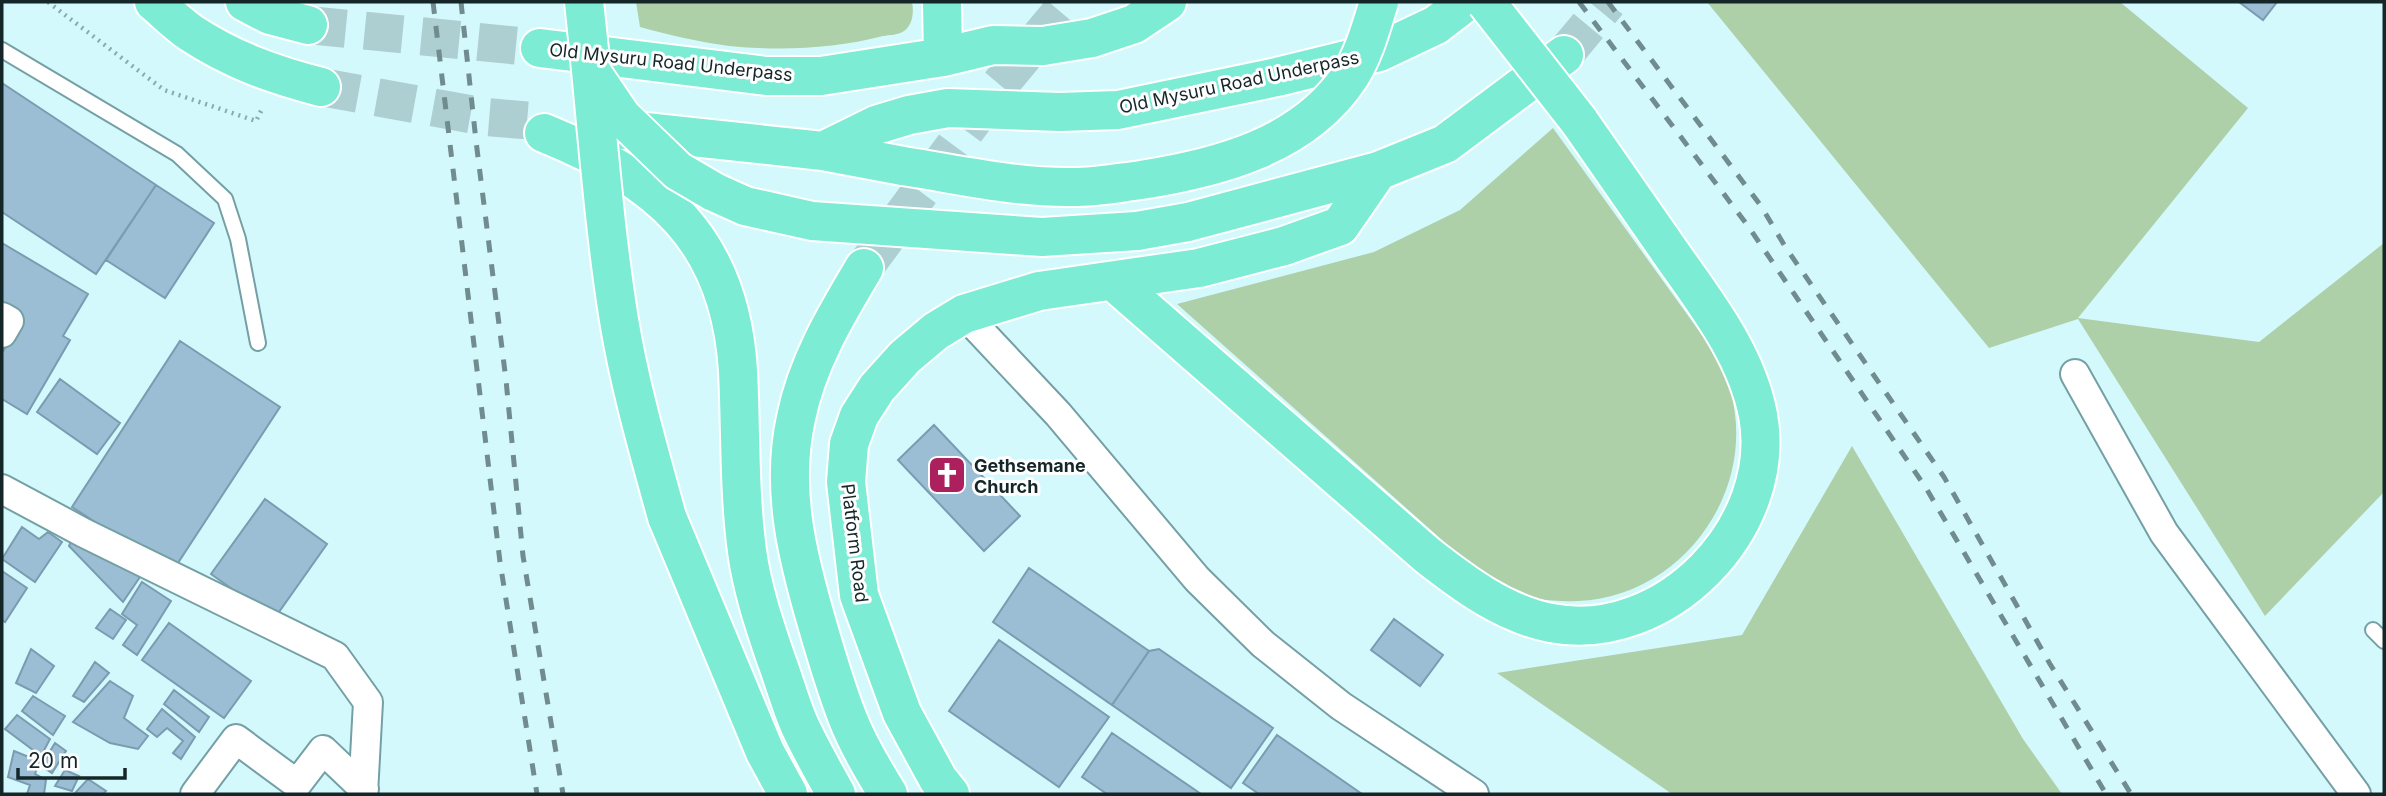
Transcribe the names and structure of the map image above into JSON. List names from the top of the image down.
{
  "streets": {
    "main road": ["Old Mysuru Road Underpass", "Platform Road"]
  },
  "places": {
    "church": ["Gethsemane Church"]
  },
  "scale_bar": "20 m"
}
